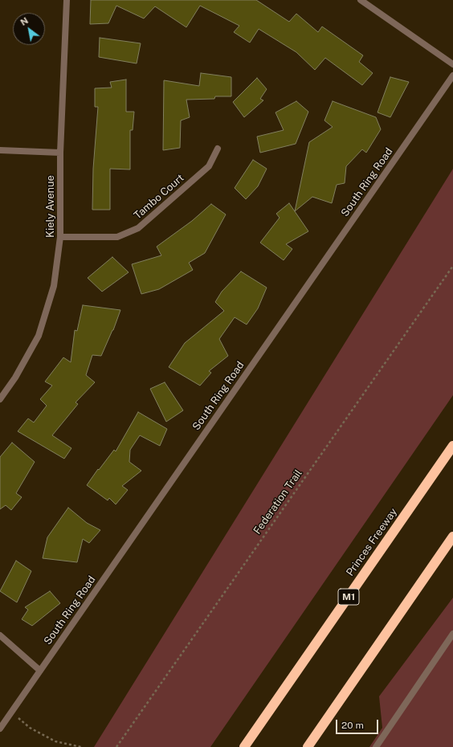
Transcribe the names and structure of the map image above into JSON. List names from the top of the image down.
{
  "streets": {
    "highway": ["Princes Freeway", "M1"],
    "street": ["South Ring Road", "Tambo Court", "Kiely Avenue"],
    "path": ["Federation Trail"]
  },
  "crossings": [
    ["Tambo Court", "Kiely Avenue"]
  ],
  "scale_bar": "20 m",
  "north": "top left"
}
